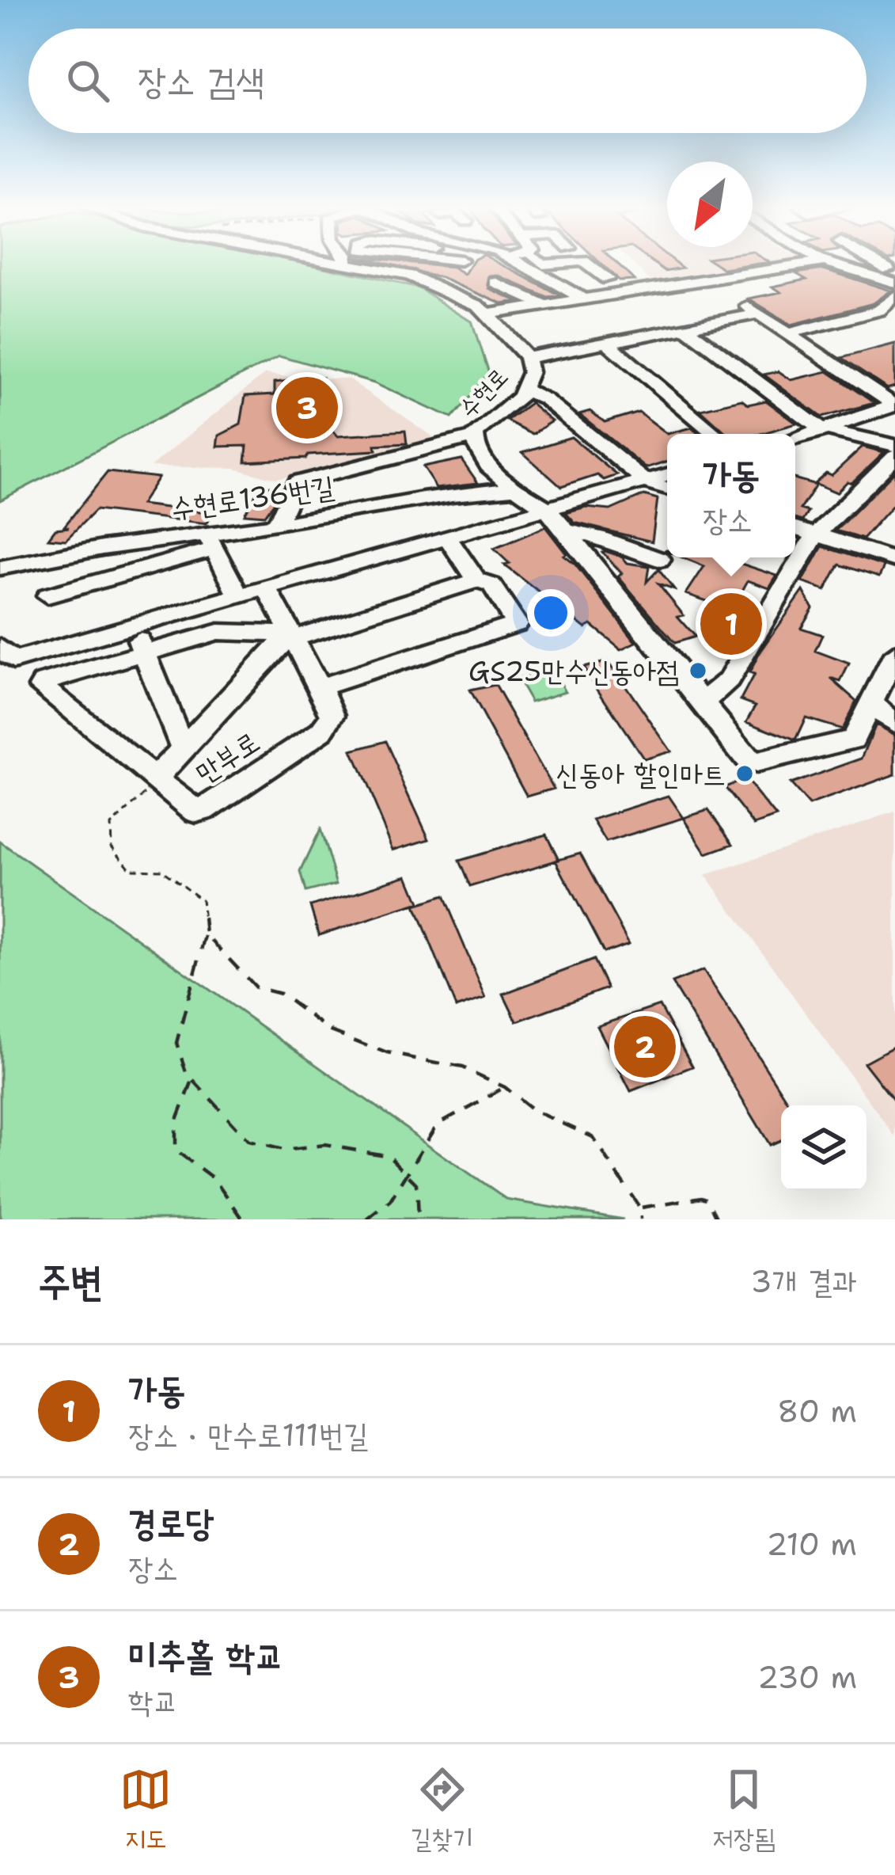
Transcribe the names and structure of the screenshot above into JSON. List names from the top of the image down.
{
  "streets": {
    "street": ["수현로", "수현로136번길", "만부로"]
  },
  "crossings": [
    ["수현로", "수현로136번길"]
  ],
  "places": ["GS25만수신동아점", "신동아 할인마트"],
  "north": "bottom left",
  "page": {
    "search": "장소 검색",
    "pins": ["3", "1", "2"],
    "popup": ["가동", "장소"],
    "heading": ["주변", "3개 결과"],
    "list": [
      {
        "mark": "1",
        "name": "가동",
        "note": "장소 · 만수로111번길",
        "value": "80 m"
      },
      {
        "mark": "2",
        "name": "경로당",
        "note": "장소",
        "value": "210 m"
      },
      {
        "mark": "3",
        "name": "미추홀 학교",
        "note": "학교",
        "value": "230 m"
      }
    ],
    "nav": ["지도", "길찾기", "저장됨"]
  }
}
